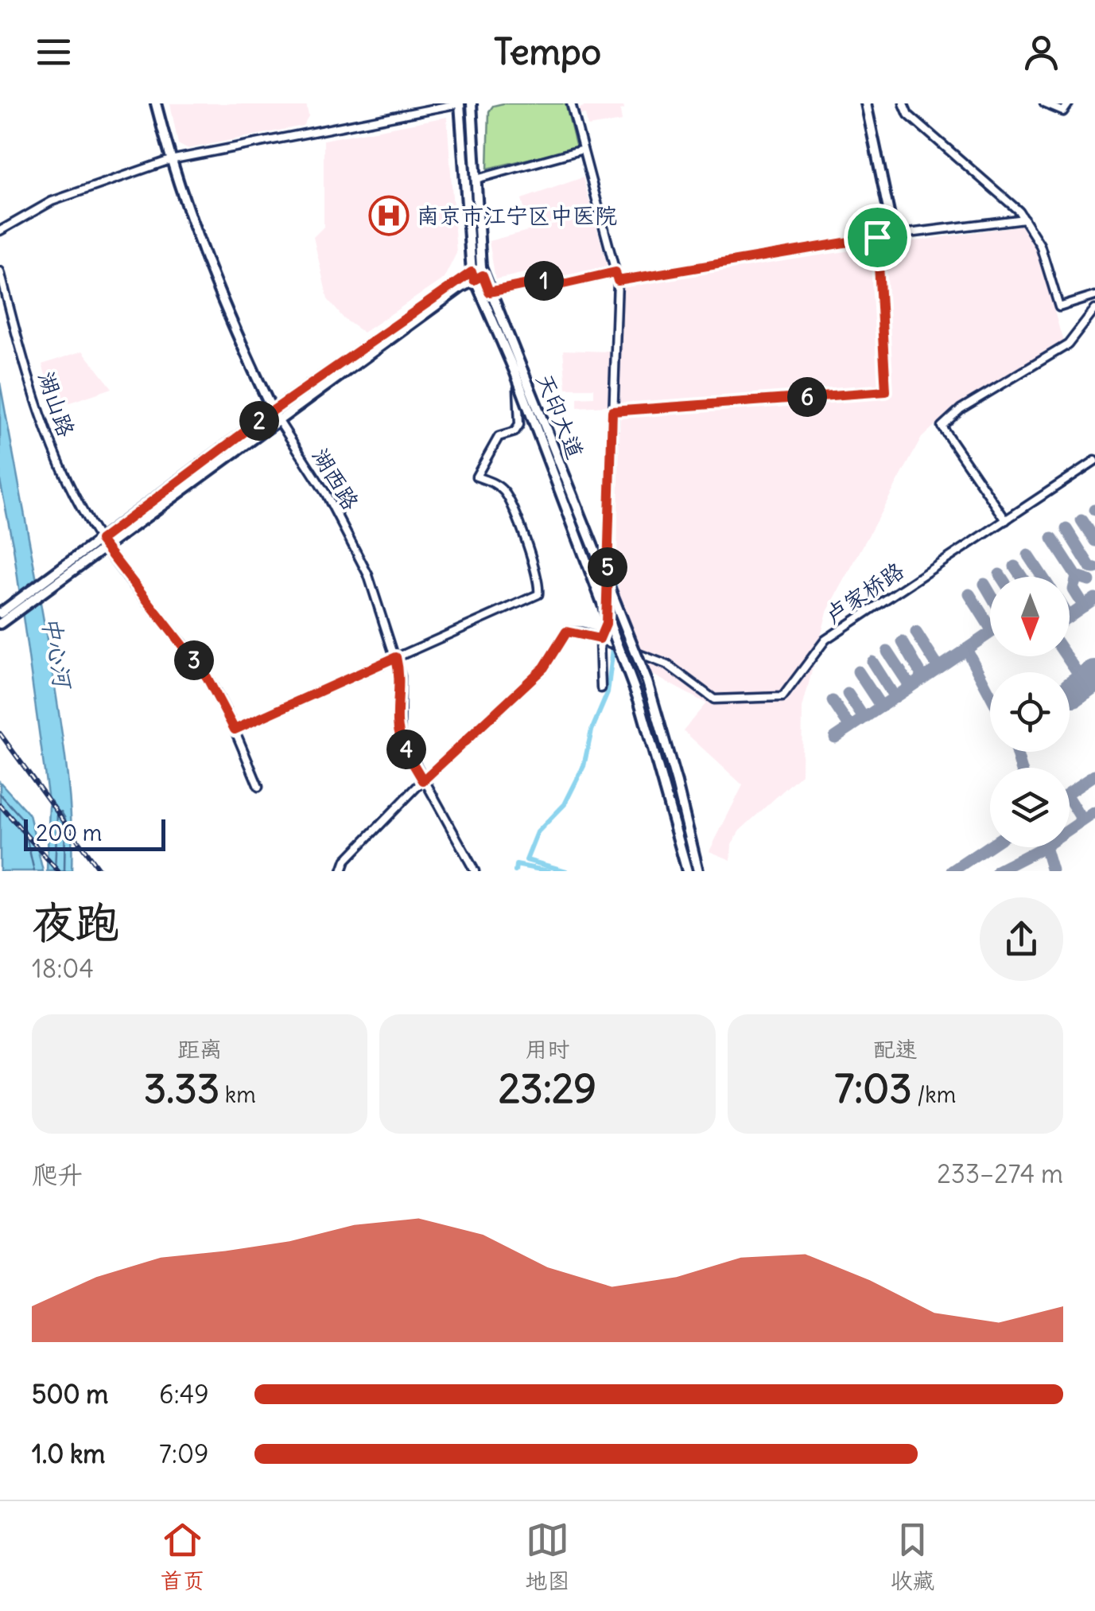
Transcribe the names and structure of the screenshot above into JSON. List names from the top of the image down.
{
  "streets": {
    "main road": ["天印大道", "湖西路"],
    "street": ["湖山路", "卢家桥路"]
  },
  "crossings": [
    ["湖西路", "卢家桥路"]
  ],
  "water": ["中心河"],
  "places": {
    "hospital": ["南京市江宁区中医院"]
  },
  "scale_bar": "200 m",
  "north": "bottom",
  "page": {
    "header": "Tempo",
    "pins": [
      "1",
      "6",
      "2",
      "5",
      "3",
      "4"
    ],
    "scale": "200 m",
    "heading": ["夜跑", "18:04"],
    "stats": [
      ["距离", "3.33 km"],
      ["用时", "23:29"],
      ["配速", "7:03 /km"]
    ],
    "chart": ["爬升", "233–274 m"],
    "list": [
      {
        "name": "500 m",
        "note": "6:49"
      },
      {
        "name": "1.0 km",
        "note": "7:09"
      }
    ],
    "tabs": ["首页", "地图", "收藏"]
  }
}
